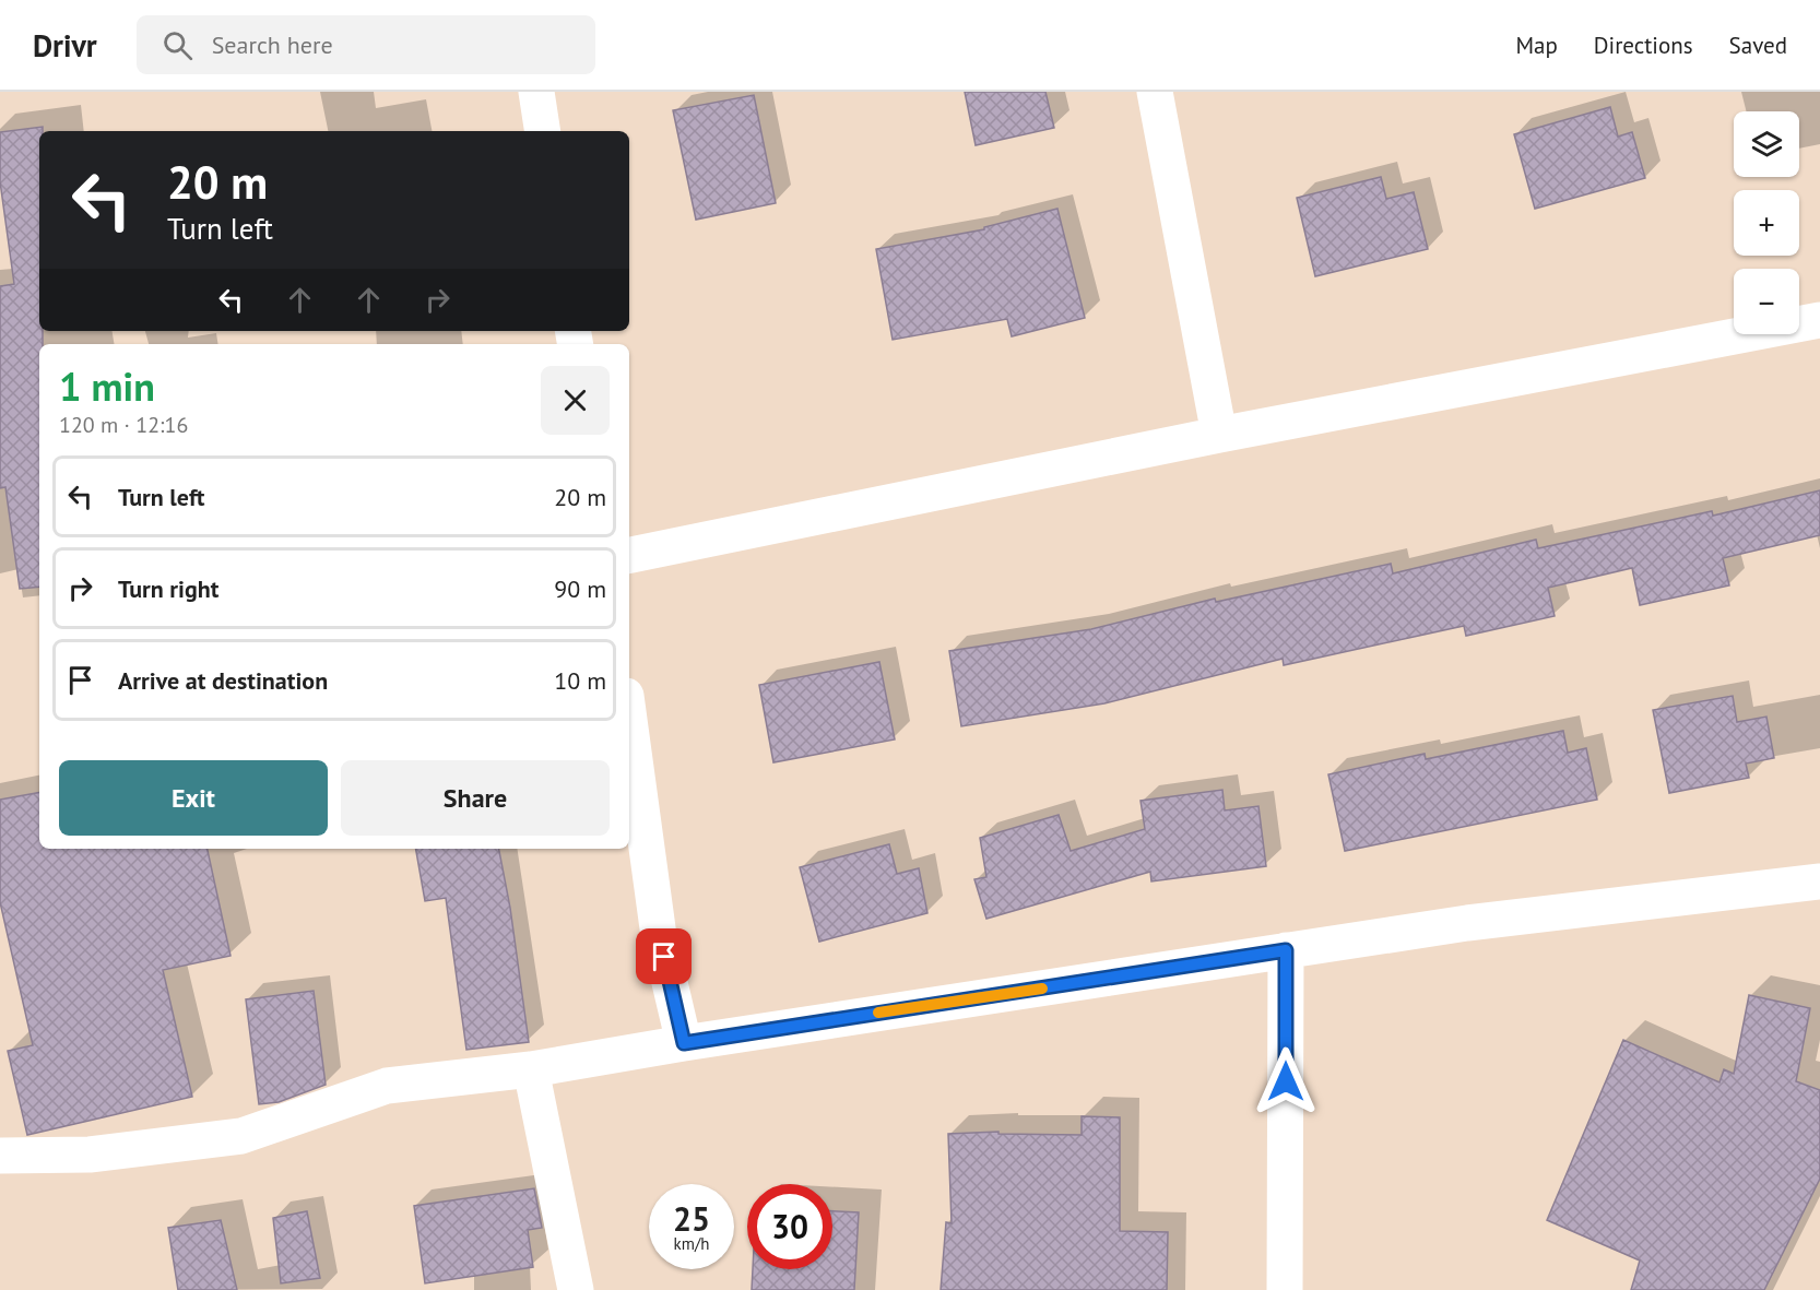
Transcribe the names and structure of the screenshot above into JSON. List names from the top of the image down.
{
  "page": {
    "header": "Drivr",
    "search": "Search here",
    "nav": ["Map", "Directions", "Saved"],
    "map_buttons": ["+", "−"],
    "turn": ["20 m", "Turn left"],
    "heading": ["1 min", "120 m · 12:16"],
    "list": [
      {
        "name": "Turn left",
        "value": "20 m"
      },
      {
        "name": "Turn right",
        "value": "90 m"
      },
      {
        "name": "Arrive at destination",
        "value": "10 m"
      }
    ],
    "buttons": ["Exit", "Share"],
    "speed": "25 km/h",
    "limit": "30"
  }
}
